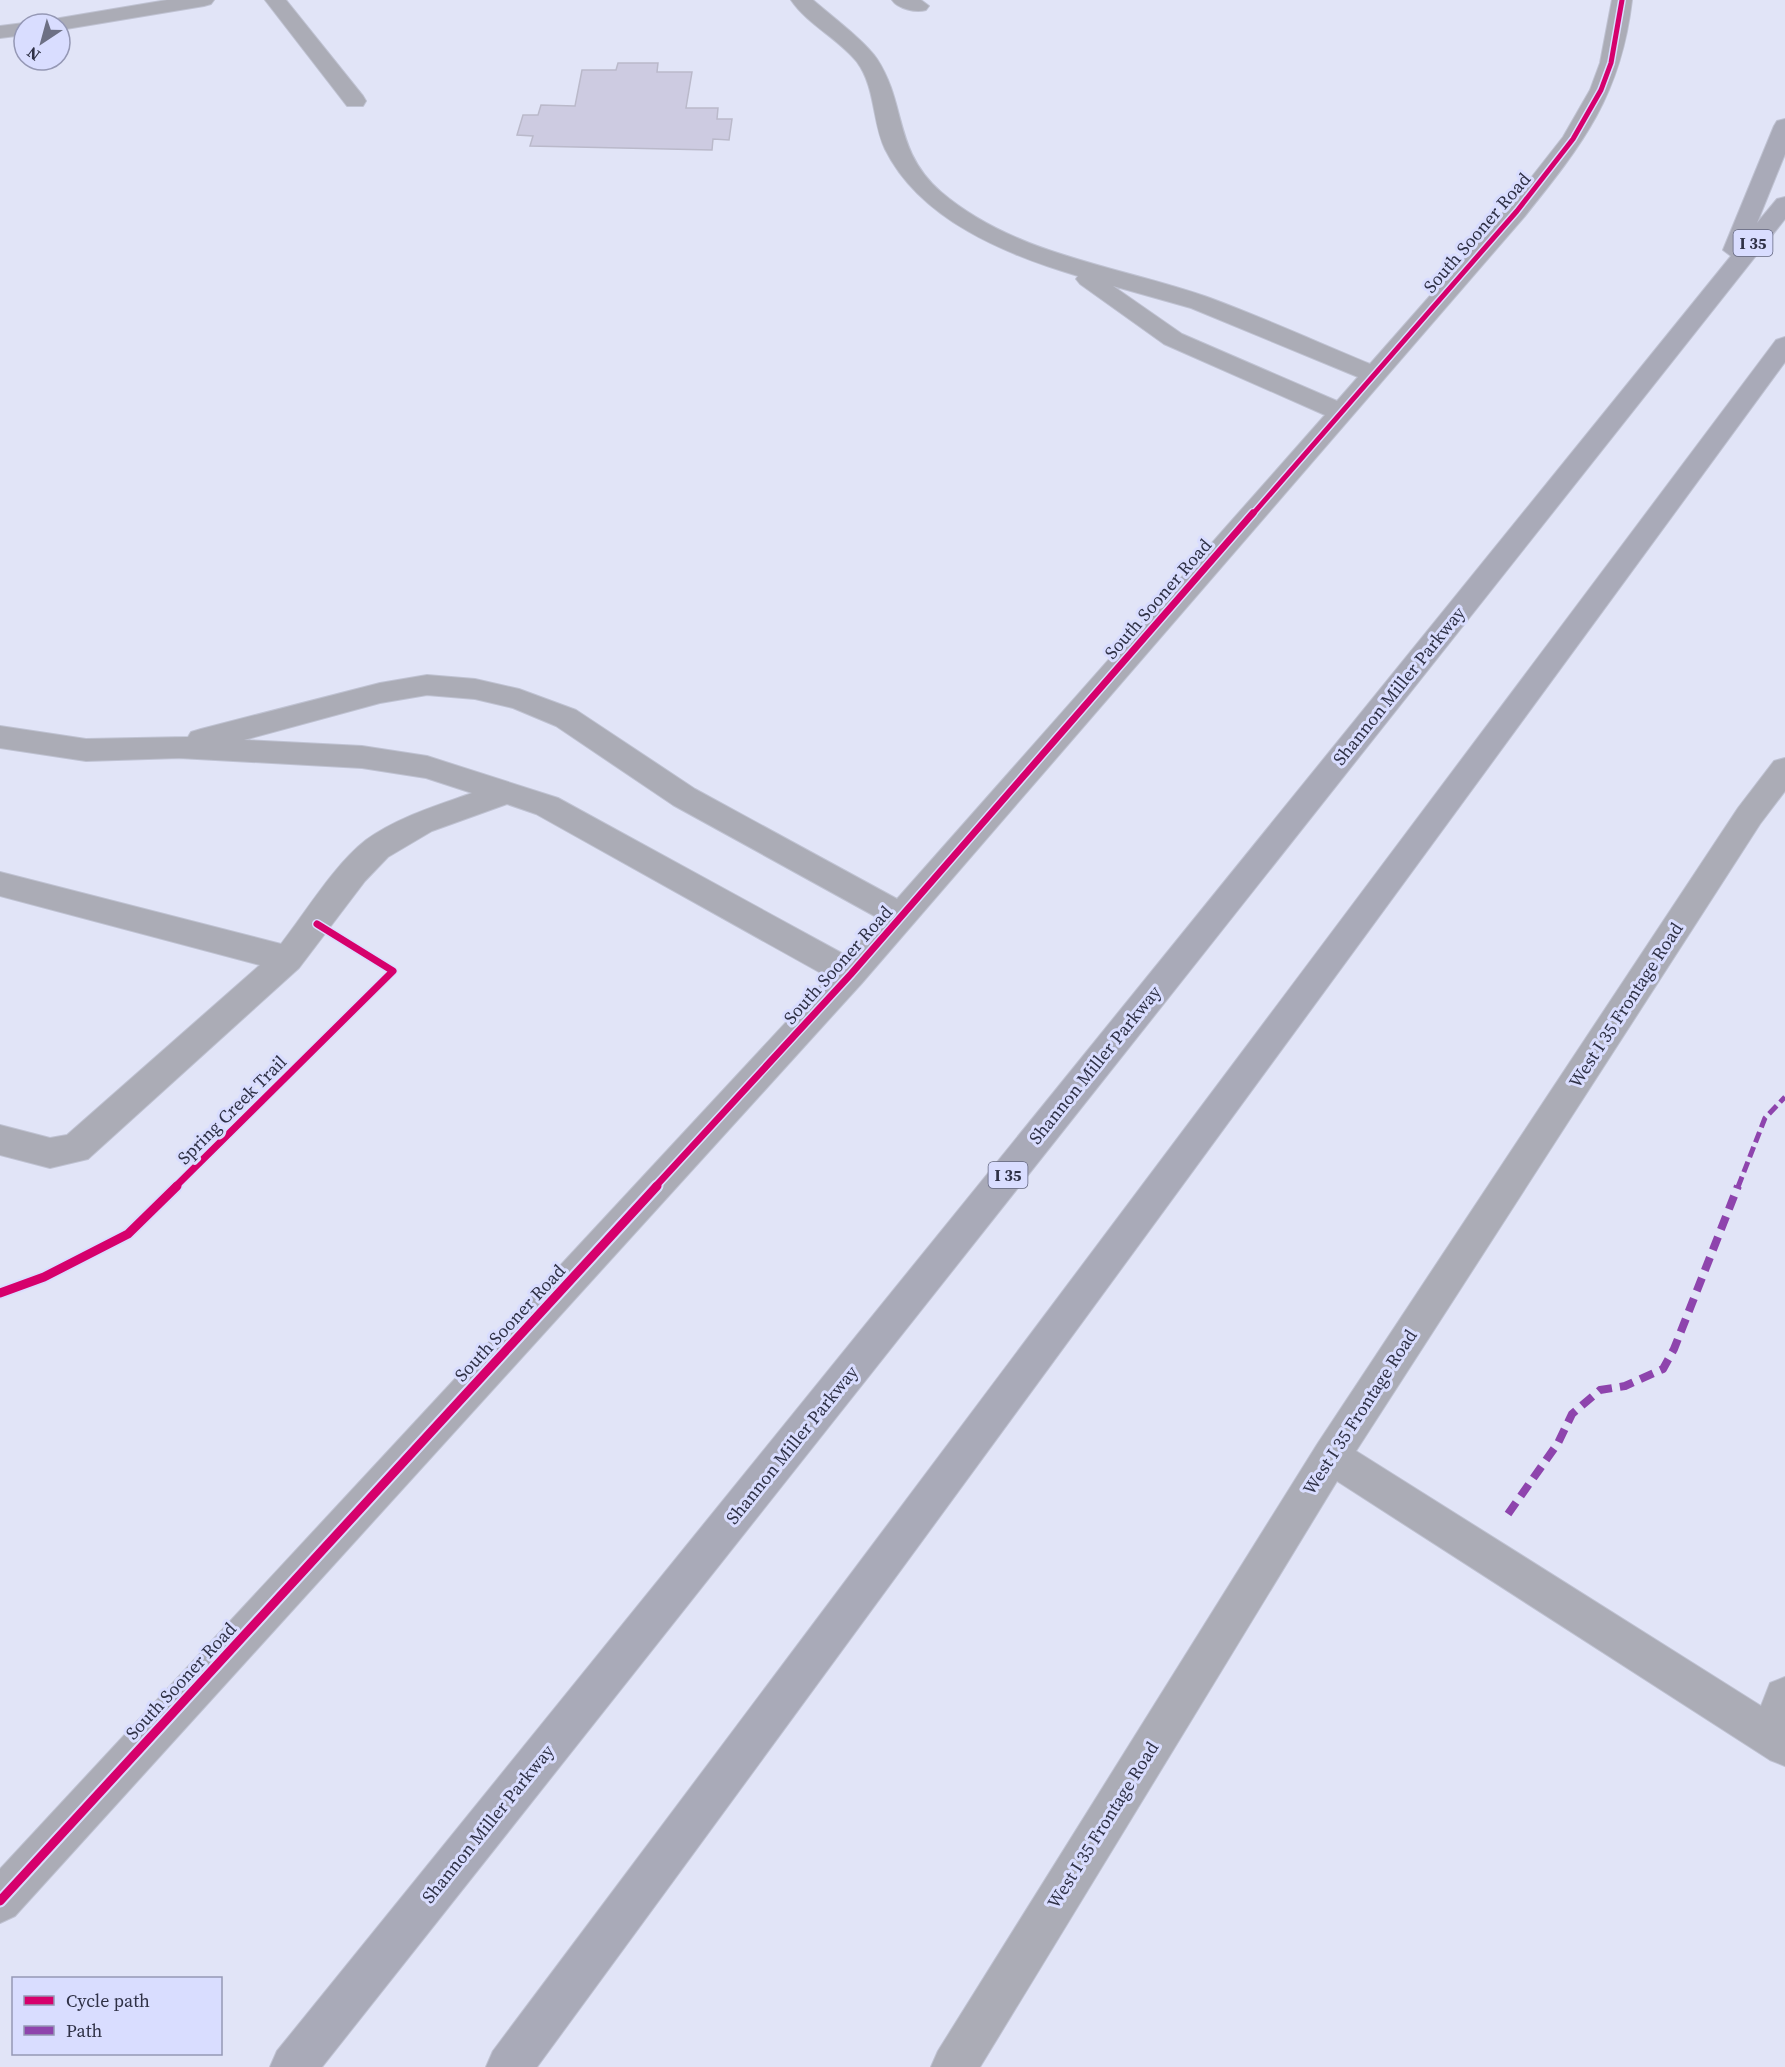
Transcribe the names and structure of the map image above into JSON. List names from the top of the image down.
{
  "streets": {
    "highway": ["I 35", "Shannon Miller Parkway"],
    "street": ["South Sooner Road", "West I 35 Frontage Road"],
    "cycle path": ["Spring Creek Trail"]
  },
  "legend": ["Cycle path", "Path"],
  "north": "bottom left"
}
